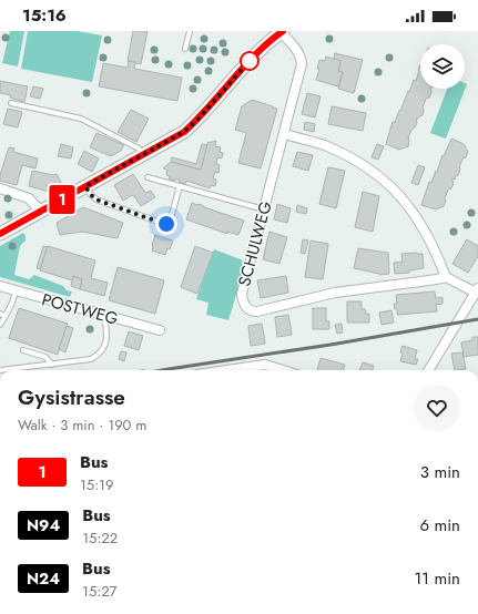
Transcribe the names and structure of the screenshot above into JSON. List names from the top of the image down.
{
  "streets": {
    "street": ["SCHULWEG", "POSTWEG"]
  },
  "lines": ["bus line 1"],
  "page": {
    "status": "15:16",
    "on_map": "1",
    "heading": ["Gysistrasse", "Walk · 3 min · 190 m"],
    "list": [
      {
        "mark": "1",
        "name": "Bus",
        "note": "15:19",
        "value": "3 min"
      },
      {
        "mark": "N94",
        "name": "Bus",
        "note": "15:22",
        "value": "6 min"
      },
      {
        "mark": "N24",
        "name": "Bus",
        "note": "15:27",
        "value": "11 min"
      }
    ]
  }
}
